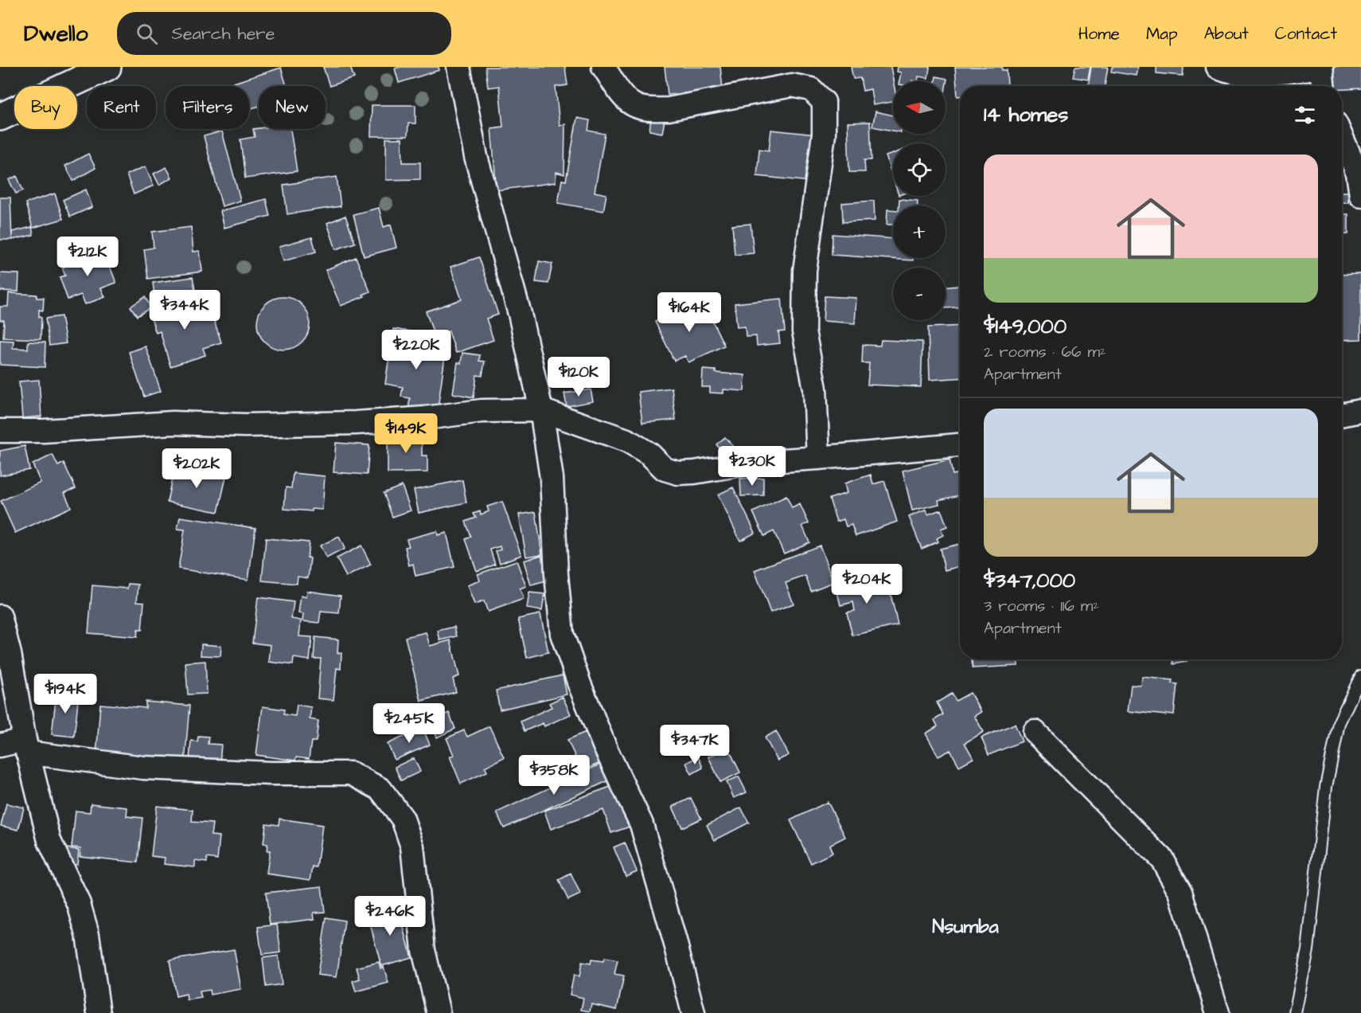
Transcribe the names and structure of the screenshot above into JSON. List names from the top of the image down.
{
  "districts": ["Nsumba"],
  "north": "left",
  "page": {
    "header": "Dwello",
    "search": "Search here",
    "nav": [
      "Home",
      "Map",
      "About",
      "Contact"
    ],
    "map_buttons": ["+", "−"],
    "chip": [
      "Buy",
      "Rent",
      "Filters",
      "New"
    ],
    "heading": "14 homes",
    "list": [
      {
        "name": "$149,000",
        "note": "2 rooms · 66 m² · Apartment"
      },
      {
        "name": "$347,000",
        "note": "3 rooms · 116 m² · Apartment"
      }
    ],
    "price": [
      "$212K",
      "$344K",
      "$164K",
      "$220K",
      "$120K",
      "$149K",
      "$230K",
      "$202K",
      "$204K",
      "$194K",
      "$245K",
      "$347K",
      "$358K",
      "$246K"
    ]
  }
}
